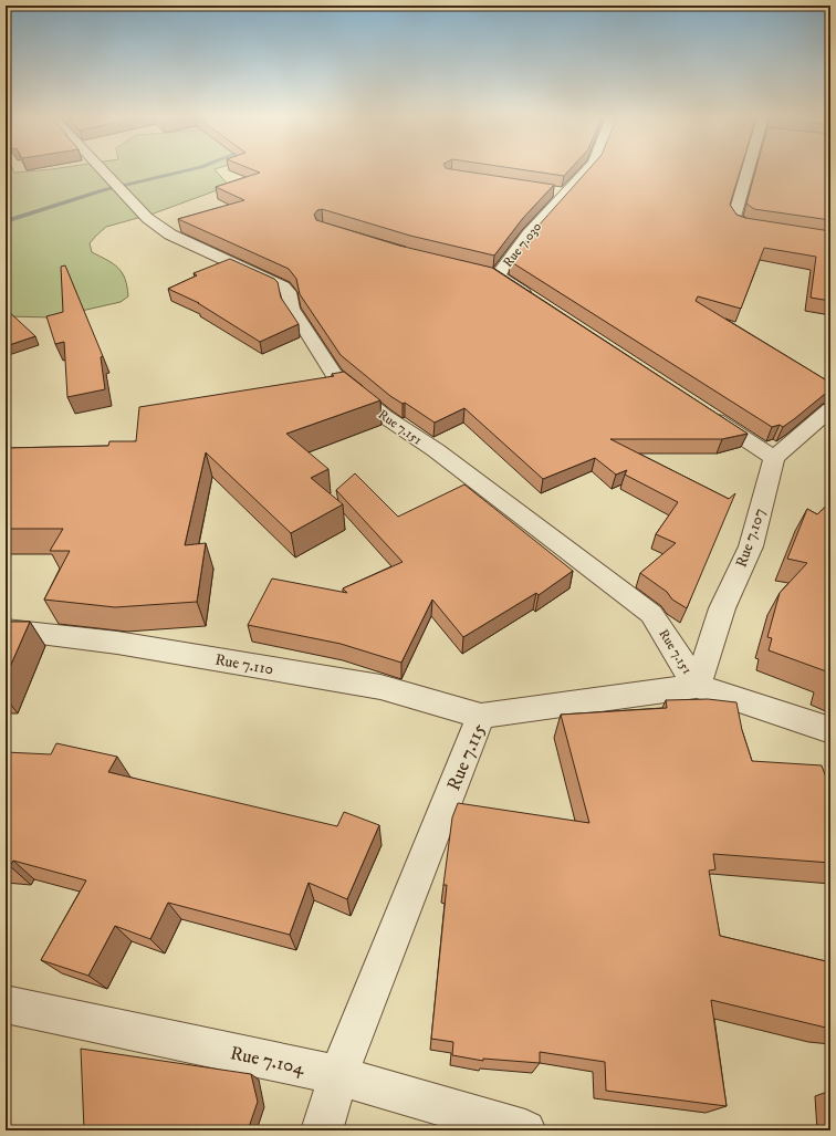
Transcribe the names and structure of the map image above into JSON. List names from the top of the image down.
{
  "streets": {
    "street": [
      "Rue 7.030",
      "Rue 7.151",
      "Rue 7.107",
      "Rue 7.110",
      "Rue 7.115",
      "Rue 7.104"
    ]
  },
  "crossings": [
    ["Rue 7.151", "Rue 7.107"],
    ["Rue 7.151", "Rue 7.115"],
    ["Rue 7.107", "Rue 7.115"],
    ["Rue 7.110", "Rue 7.115"],
    ["Rue 7.115", "Rue 7.104"]
  ]
}
